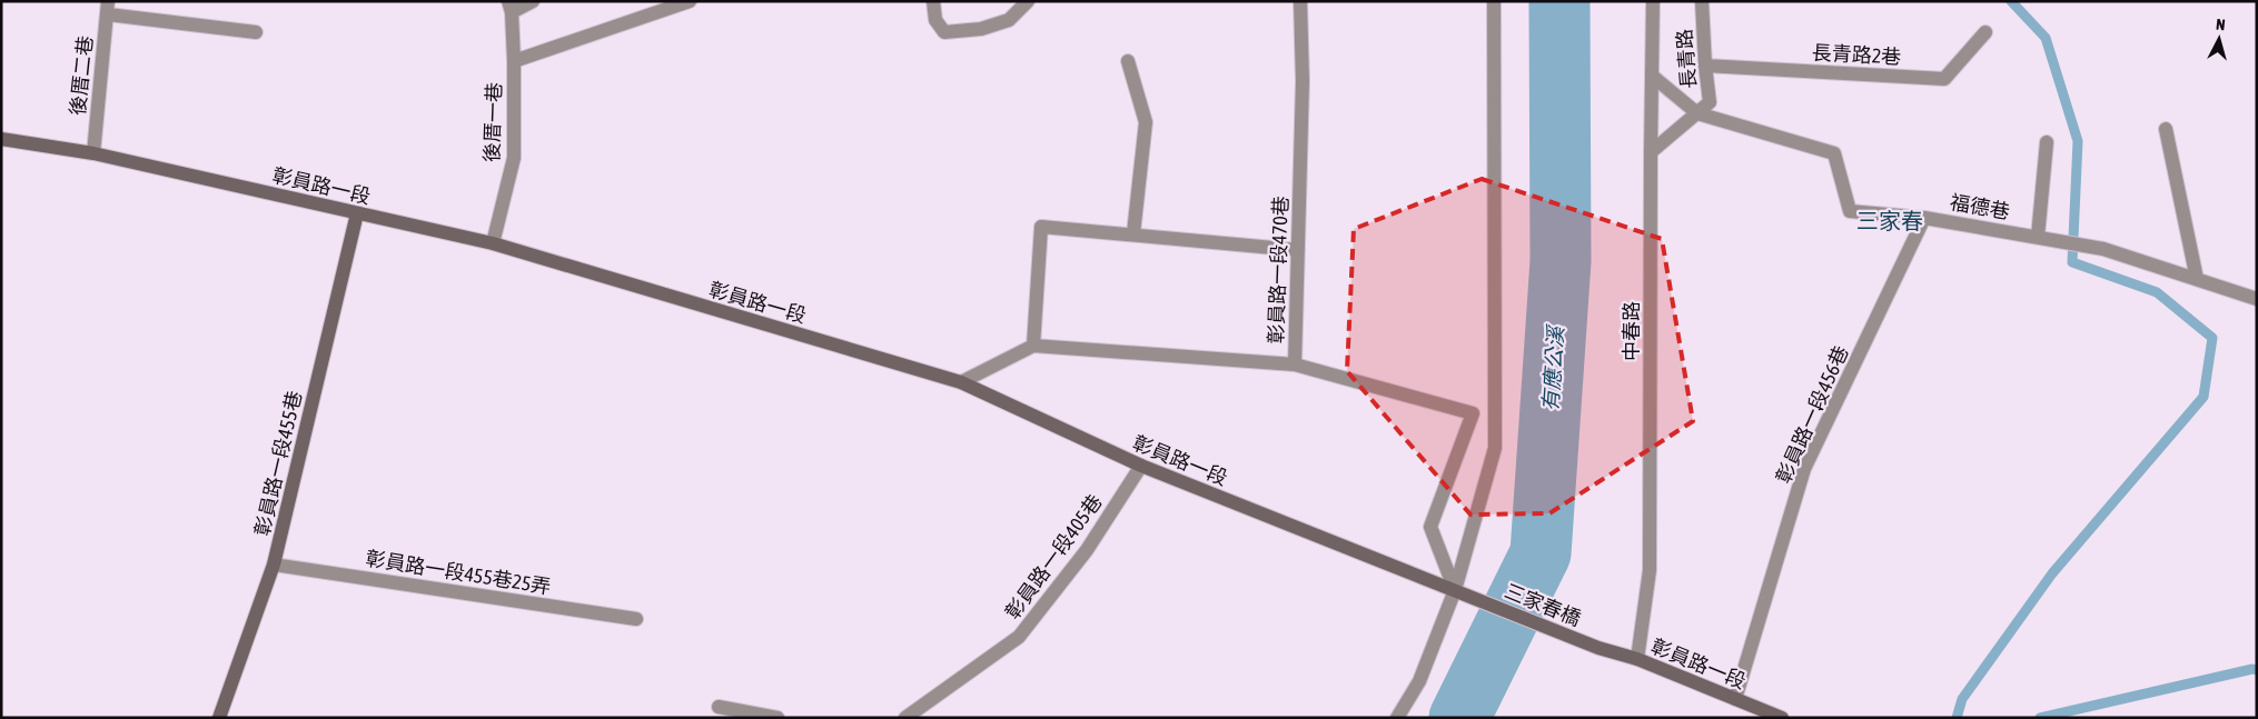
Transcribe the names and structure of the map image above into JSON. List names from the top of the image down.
{
  "streets": {
    "main road": ["彰員路一段", "彰員路一段455巷", "三家春橋"],
    "street": [
      "長青路2巷",
      "長青路",
      "後厝二巷",
      "後厝一巷",
      "福德巷",
      "彰員路一段470巷",
      "中春路",
      "彰員路一段456巷",
      "彰員路一段405巷",
      "彰員路一段455巷25弄"
    ]
  },
  "crossings": [
    ["長青路2巷", "長青路"],
    ["長青路", "福德巷"],
    ["長青路", "中春路"],
    ["後厝二巷", "彰員路一段"],
    ["後厝一巷", "彰員路一段"],
    ["彰員路一段", "中春路"],
    ["彰員路一段", "彰員路一段456巷"],
    ["彰員路一段", "彰員路一段455巷"],
    ["彰員路一段", "彰員路一段405巷"],
    ["彰員路一段", "三家春橋"],
    ["福德巷", "中春路"],
    ["福德巷", "彰員路一段456巷"],
    ["彰員路一段455巷", "彰員路一段455巷25弄"]
  ],
  "districts": ["三家春"],
  "water": ["有應公溪"],
  "north": "top"
}
